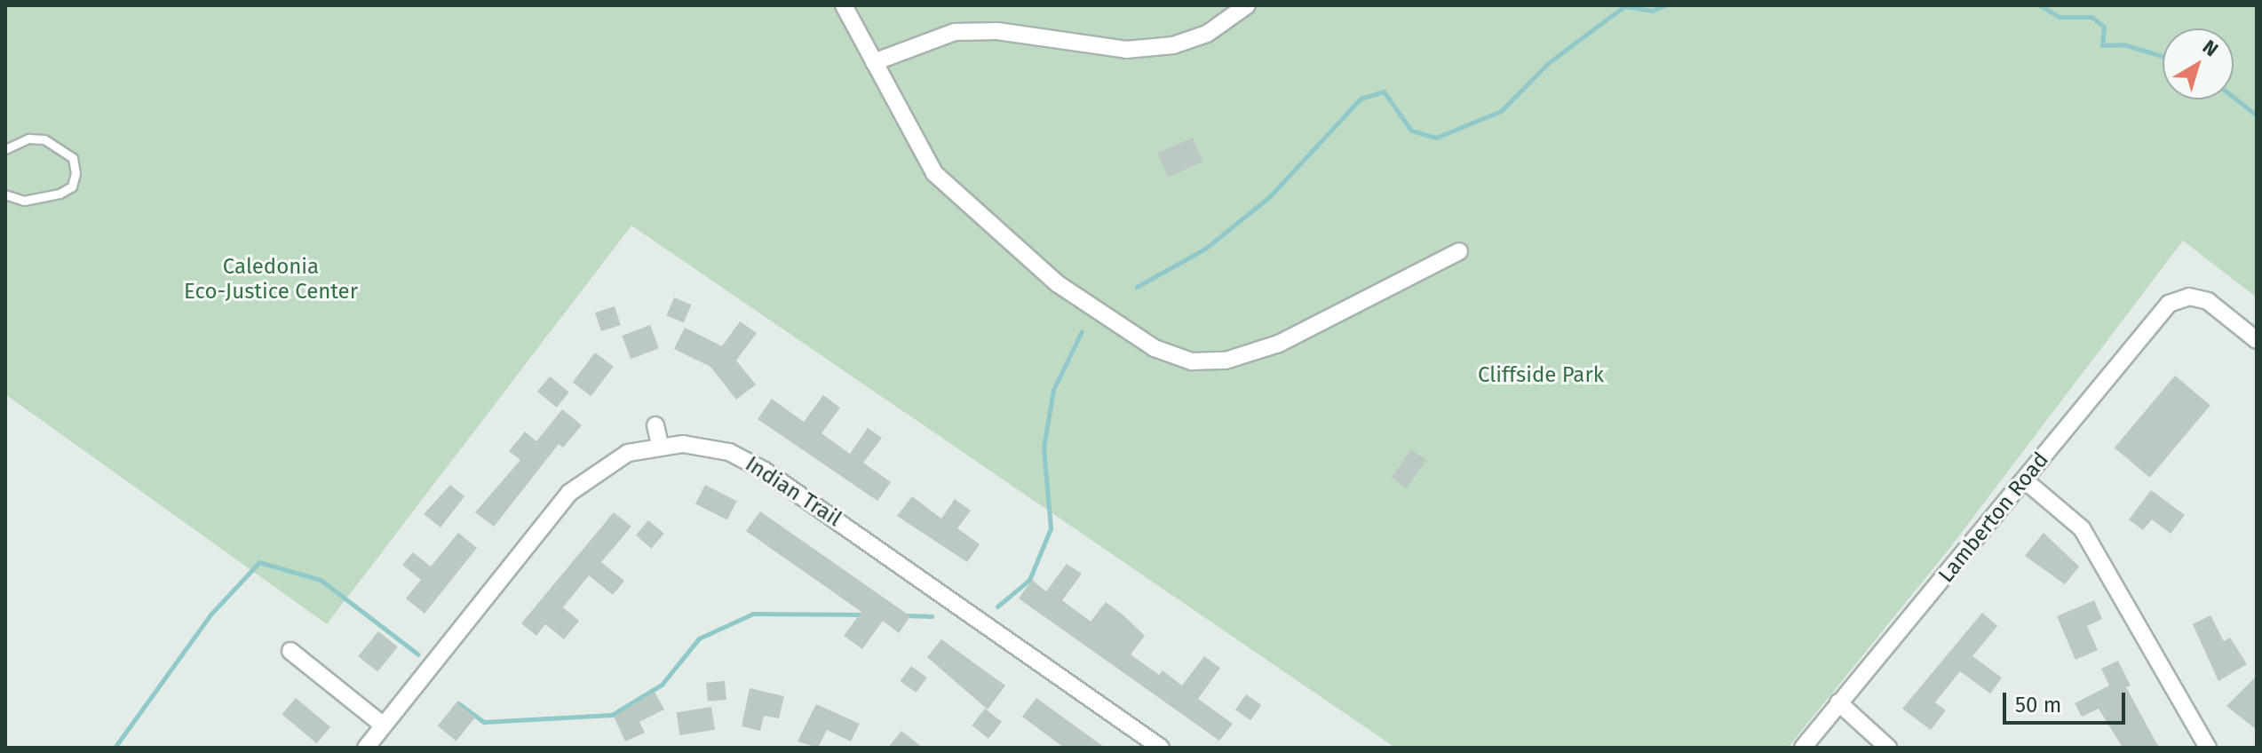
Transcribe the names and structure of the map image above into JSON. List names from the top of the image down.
{
  "streets": {
    "street": ["Indian Trail", "Lamberton Road"]
  },
  "parks": ["Caledonia Eco-Justice Center", "Cliffside Park"],
  "scale_bar": "50 m",
  "north": "top right"
}
